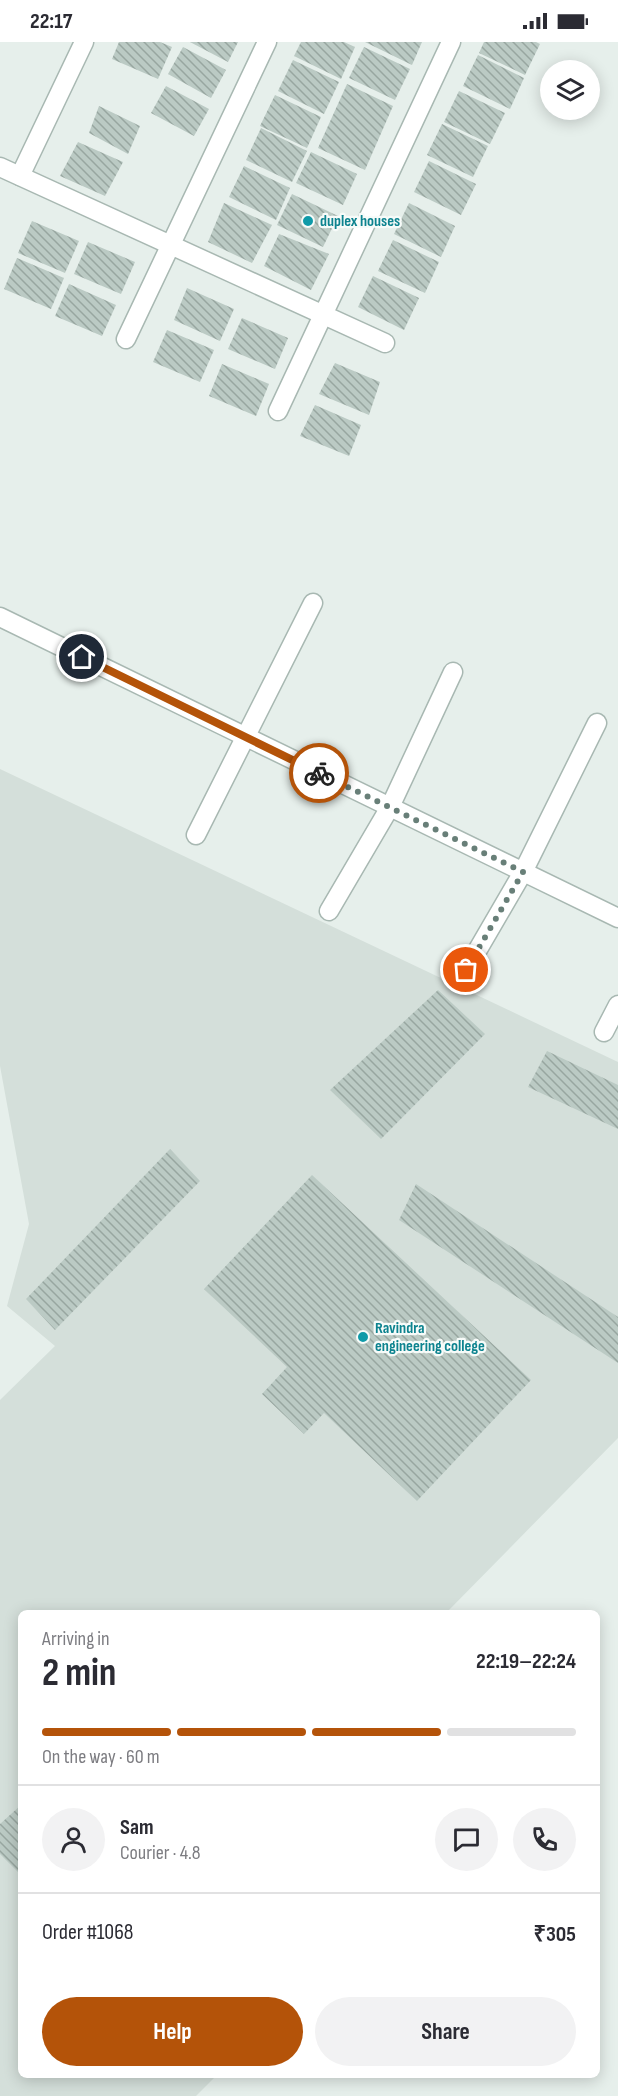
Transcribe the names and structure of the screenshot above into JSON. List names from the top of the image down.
{
  "places": ["duplex houses", "Ravindra engineering college"],
  "page": {
    "status": "22:17",
    "heading": ["2 min", "Arriving in", "22:19–22:24"],
    "panel": [
      "Sam",
      "Courier · 4.8",
      "Order #1068",
      "₹305"
    ],
    "bar": "On the way · 60 m",
    "buttons": ["Help", "Share"]
  }
}
